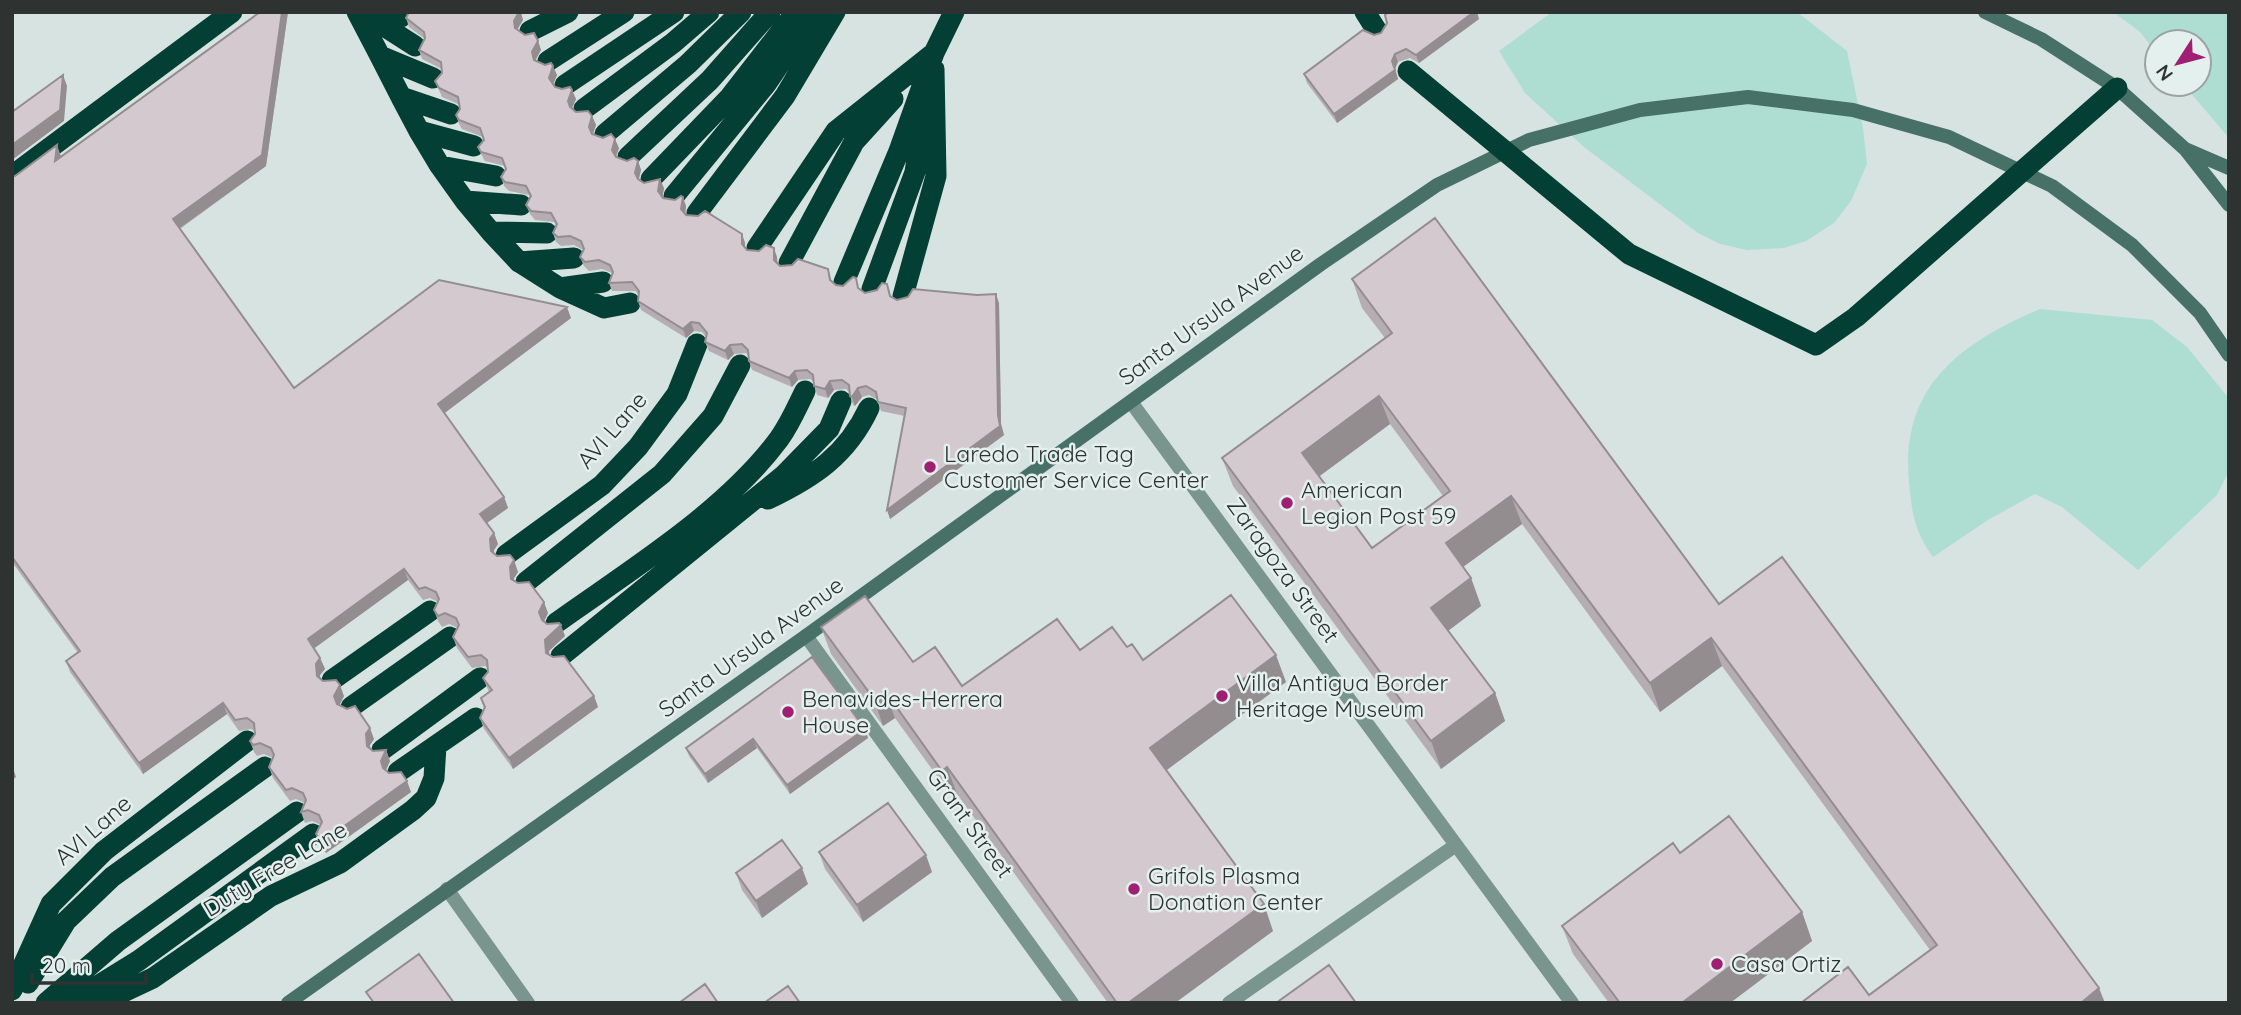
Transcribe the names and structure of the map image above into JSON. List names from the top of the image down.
{
  "streets": {
    "highway": ["AVI Lane", "Duty Free Lane"],
    "main road": ["Santa Ursula Avenue"],
    "street": ["Zaragoza Street", "Grant Street"]
  },
  "crossings": [
    ["Santa Ursula Avenue", "Zaragoza Street"],
    ["Santa Ursula Avenue", "Grant Street"]
  ],
  "places": [
    "Laredo Trade Tag Customer Service Center",
    "American Legion Post 59",
    "Villa Antigua Border Heritage Museum",
    "Benavides-Herrera House",
    "Grifols Plasma Donation Center",
    "Casa Ortiz"
  ],
  "scale_bar": "20 m",
  "north": "bottom left"
}
